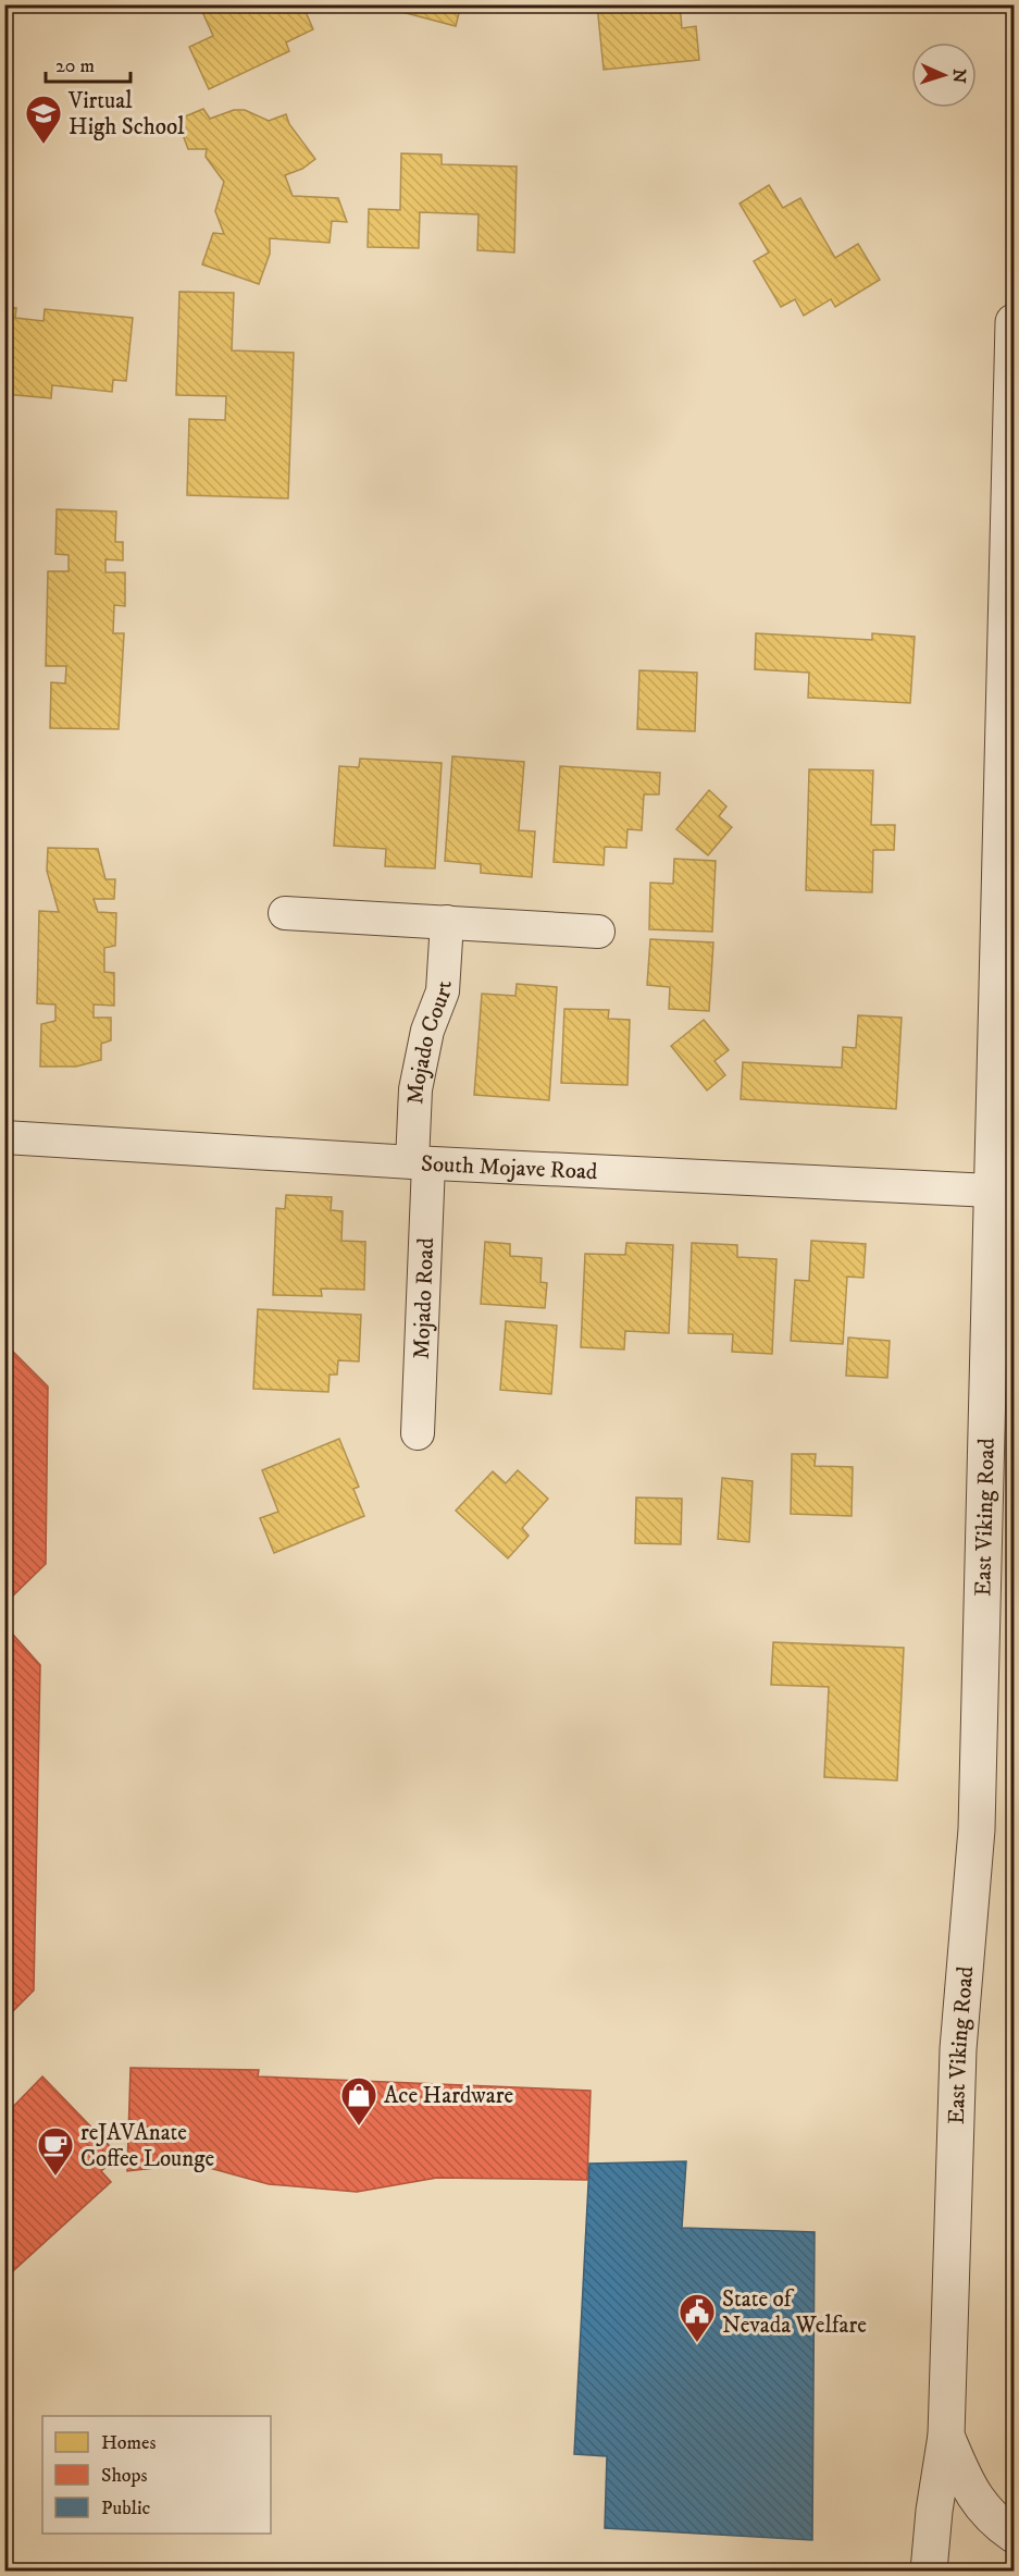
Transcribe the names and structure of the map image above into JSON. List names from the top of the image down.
{
  "streets": {
    "street": [
      "Mojado Court",
      "South Mojave Road",
      "Mojado Road",
      "East Viking Road"
    ]
  },
  "crossings": [
    ["Mojado Court", "South Mojave Road"],
    ["Mojado Court", "Mojado Road"],
    ["South Mojave Road", "Mojado Road"],
    ["South Mojave Road", "East Viking Road"]
  ],
  "places": {
    "school or university": ["Virtual High School"],
    "shop": ["Ace Hardware"],
    "cafe": ["reJAVAnate Coffee Lounge"],
    "public building": ["State of Nevada Welfare"]
  },
  "legend": ["Homes", "Shops", "Public"],
  "scale_bar": "20 m",
  "north": "right"
}
